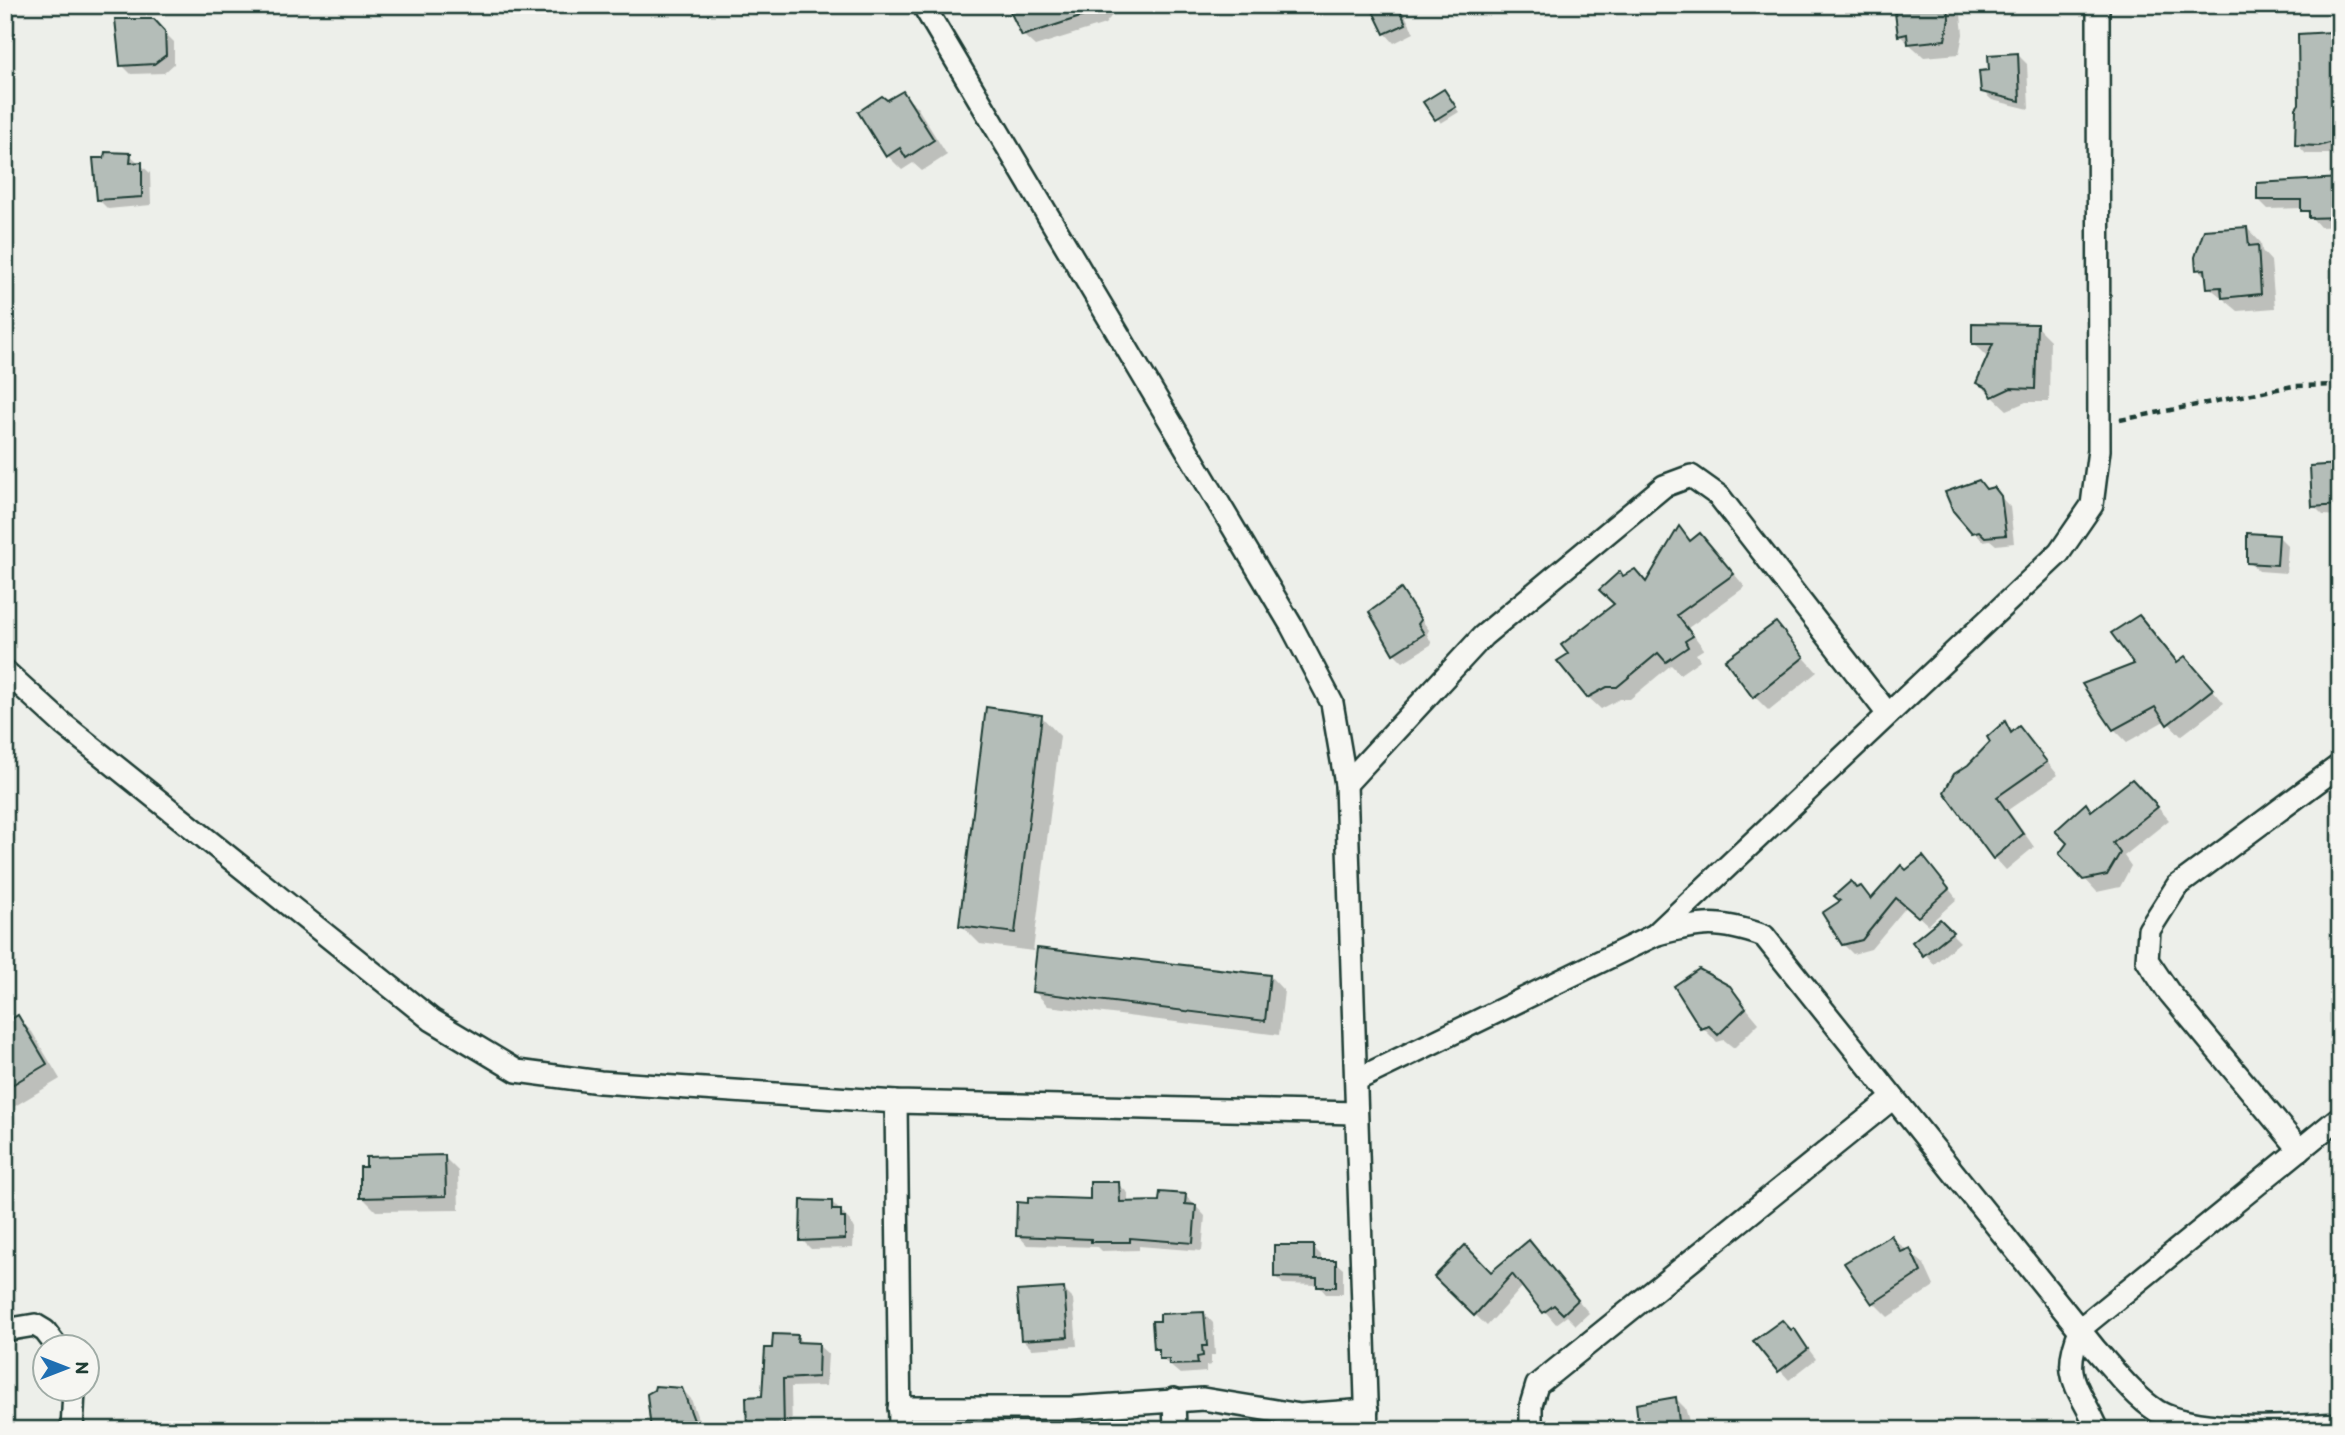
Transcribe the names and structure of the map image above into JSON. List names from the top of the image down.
{
  "north": "right"
}
